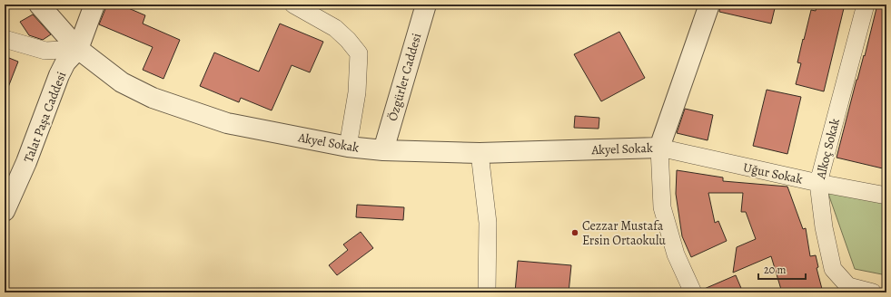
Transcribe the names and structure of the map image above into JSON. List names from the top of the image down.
{
  "streets": {
    "street": [
      "Özgürler Caddesi",
      "Talat Paşa Caddesi",
      "Akyel Sokak",
      "Alkoç Sokak",
      "Uğur Sokak"
    ]
  },
  "crossings": [
    ["Özgürler Caddesi", "Akyel Sokak"],
    ["Talat Paşa Caddesi", "Akyel Sokak"],
    ["Akyel Sokak", "Uğur Sokak"],
    ["Alkoç Sokak", "Uğur Sokak"]
  ],
  "places": ["Cezzar Mustafa Ersin Ortaokulu"],
  "scale_bar": "20 m"
}
